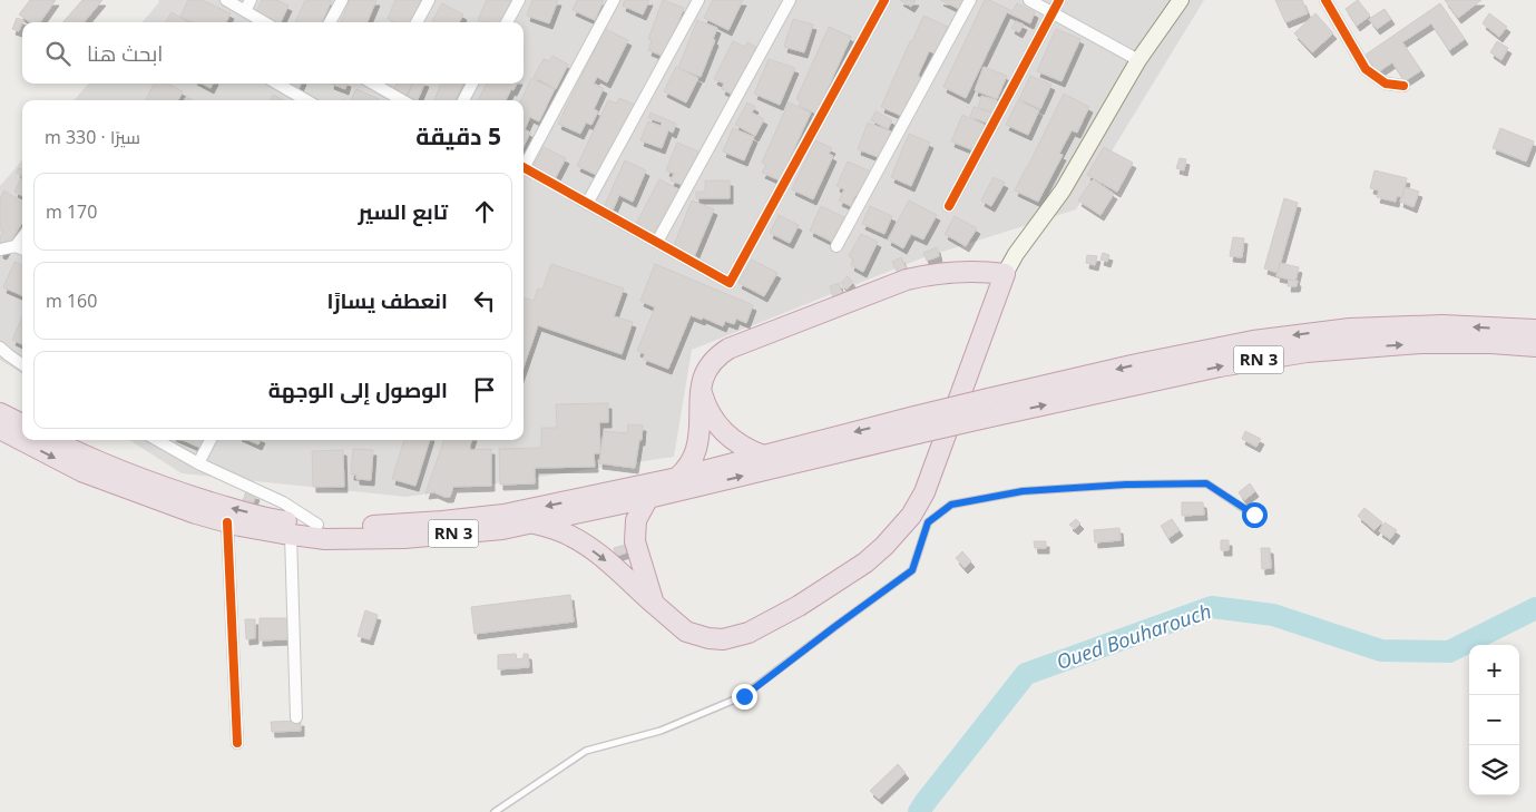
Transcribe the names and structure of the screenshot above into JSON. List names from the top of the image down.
{
  "streets": {
    "highway": ["RN 3"]
  },
  "water": ["Oued Bouharouch"],
  "page": {
    "search": "ابحث هنا",
    "heading": ["5 دقيقة", "سيرًا · 330 m"],
    "list": [
      ["تابع السير", "170 m"],
      ["انعطف يسارًا", "160 m"],
      "الوصول إلى الوجهة"
    ],
    "map_buttons": ["+", "−"]
  }
}
